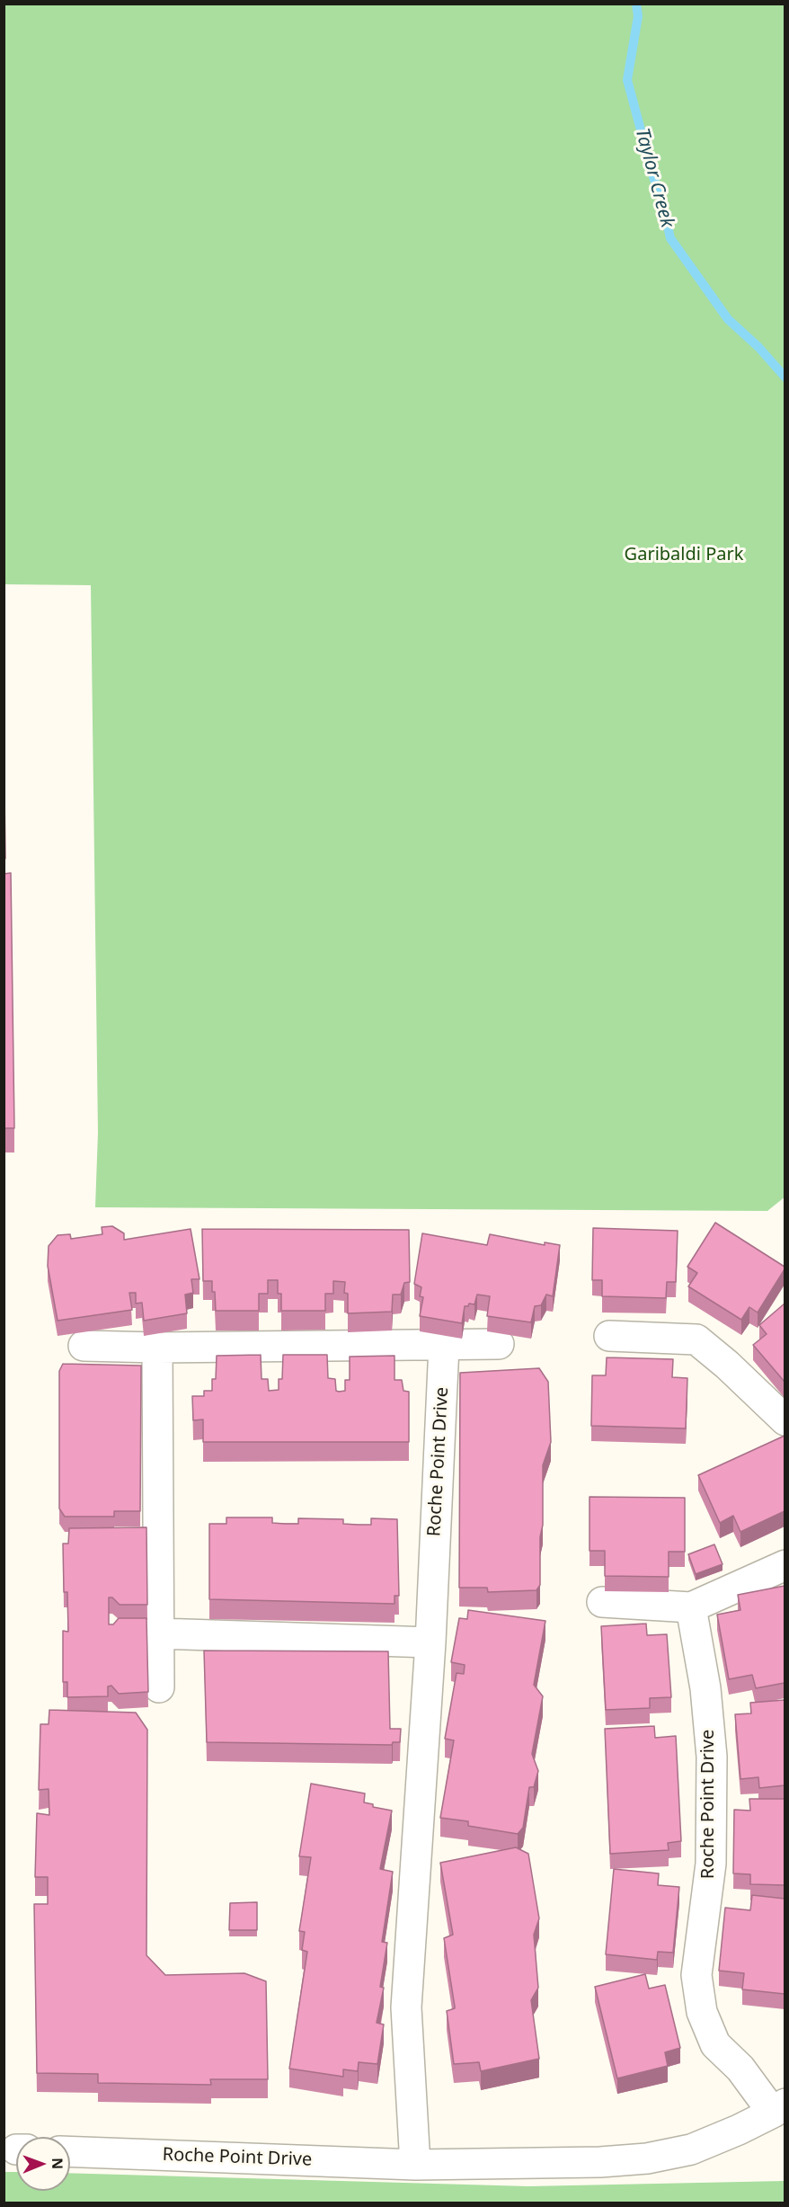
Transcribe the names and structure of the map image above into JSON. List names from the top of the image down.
{
  "streets": {
    "street": ["Roche Point Drive"]
  },
  "water": ["Taylor Creek"],
  "parks": ["Garibaldi Park"],
  "north": "right"
}
